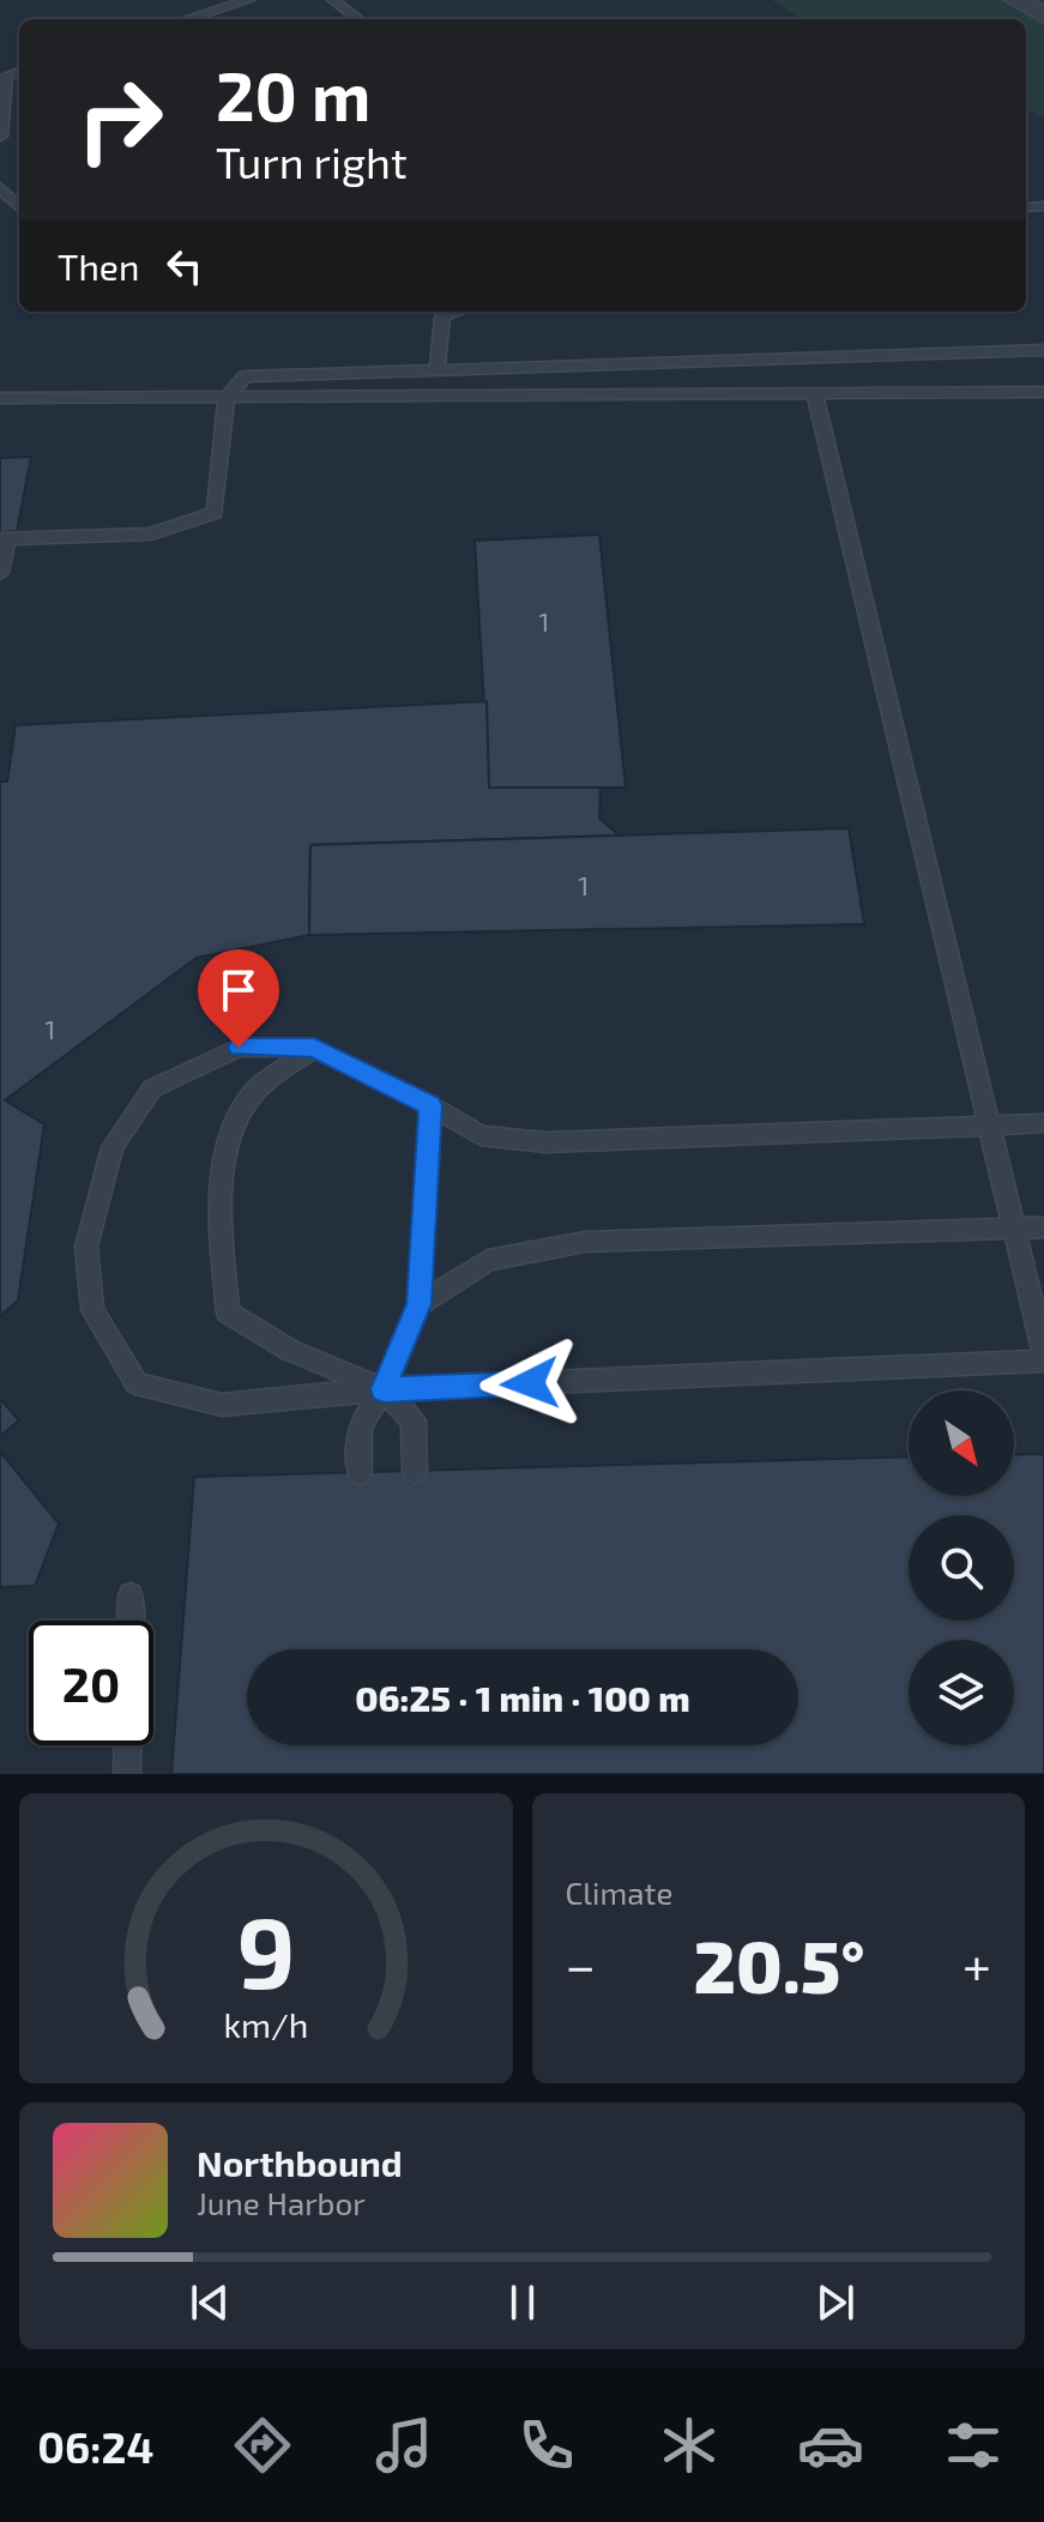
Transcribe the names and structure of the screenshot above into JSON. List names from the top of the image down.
{
  "house_numbers": ["1", "1", "1"],
  "north": "bottom right",
  "page": {
    "turn": ["20 m", "Turn right"],
    "then": "Then",
    "limit": "20",
    "trip": "06:25 · 1 min · 100 m",
    "tile": "Climate",
    "heat": ["−", "20.5°", "+"],
    "song": ["Northbound", "June Harbor"],
    "tabs": "06:24",
    "gauge": ["9", "km/h"]
  }
}
